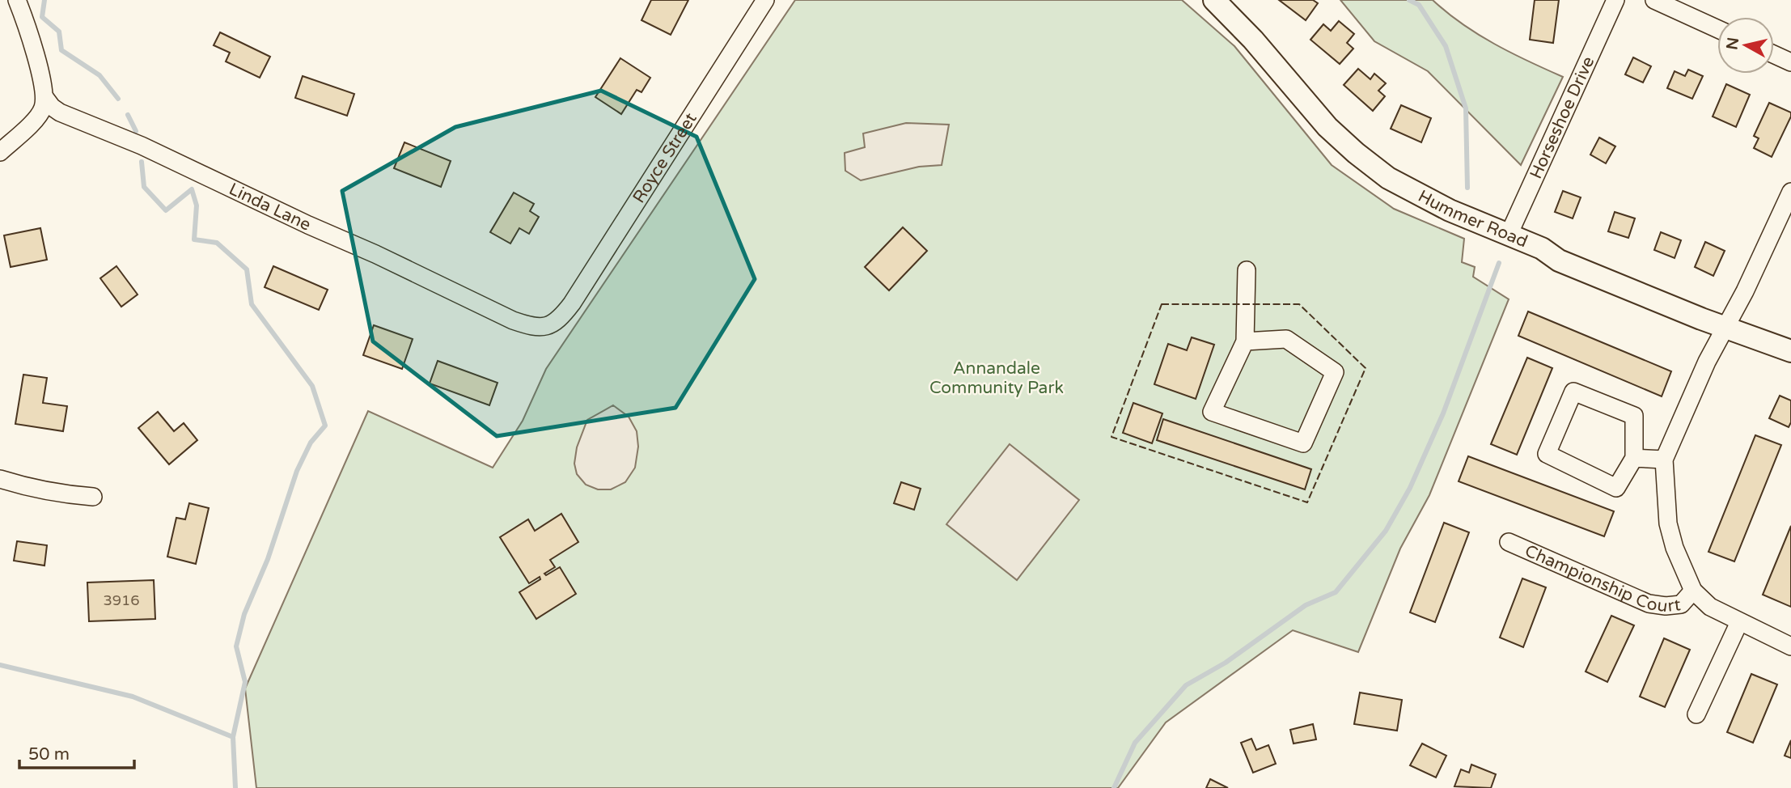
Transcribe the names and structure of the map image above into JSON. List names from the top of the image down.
{
  "streets": {
    "main road": ["Hummer Road"],
    "street": [
      "Horseshoe Drive",
      "Royce Street",
      "Linda Lane",
      "Championship Court"
    ]
  },
  "crossings": [
    ["Horseshoe Drive", "Hummer Road"],
    ["Royce Street", "Linda Lane"]
  ],
  "parks": ["Annandale Community Park"],
  "house_numbers": ["3916"],
  "scale_bar": "50 m",
  "north": "left"
}
